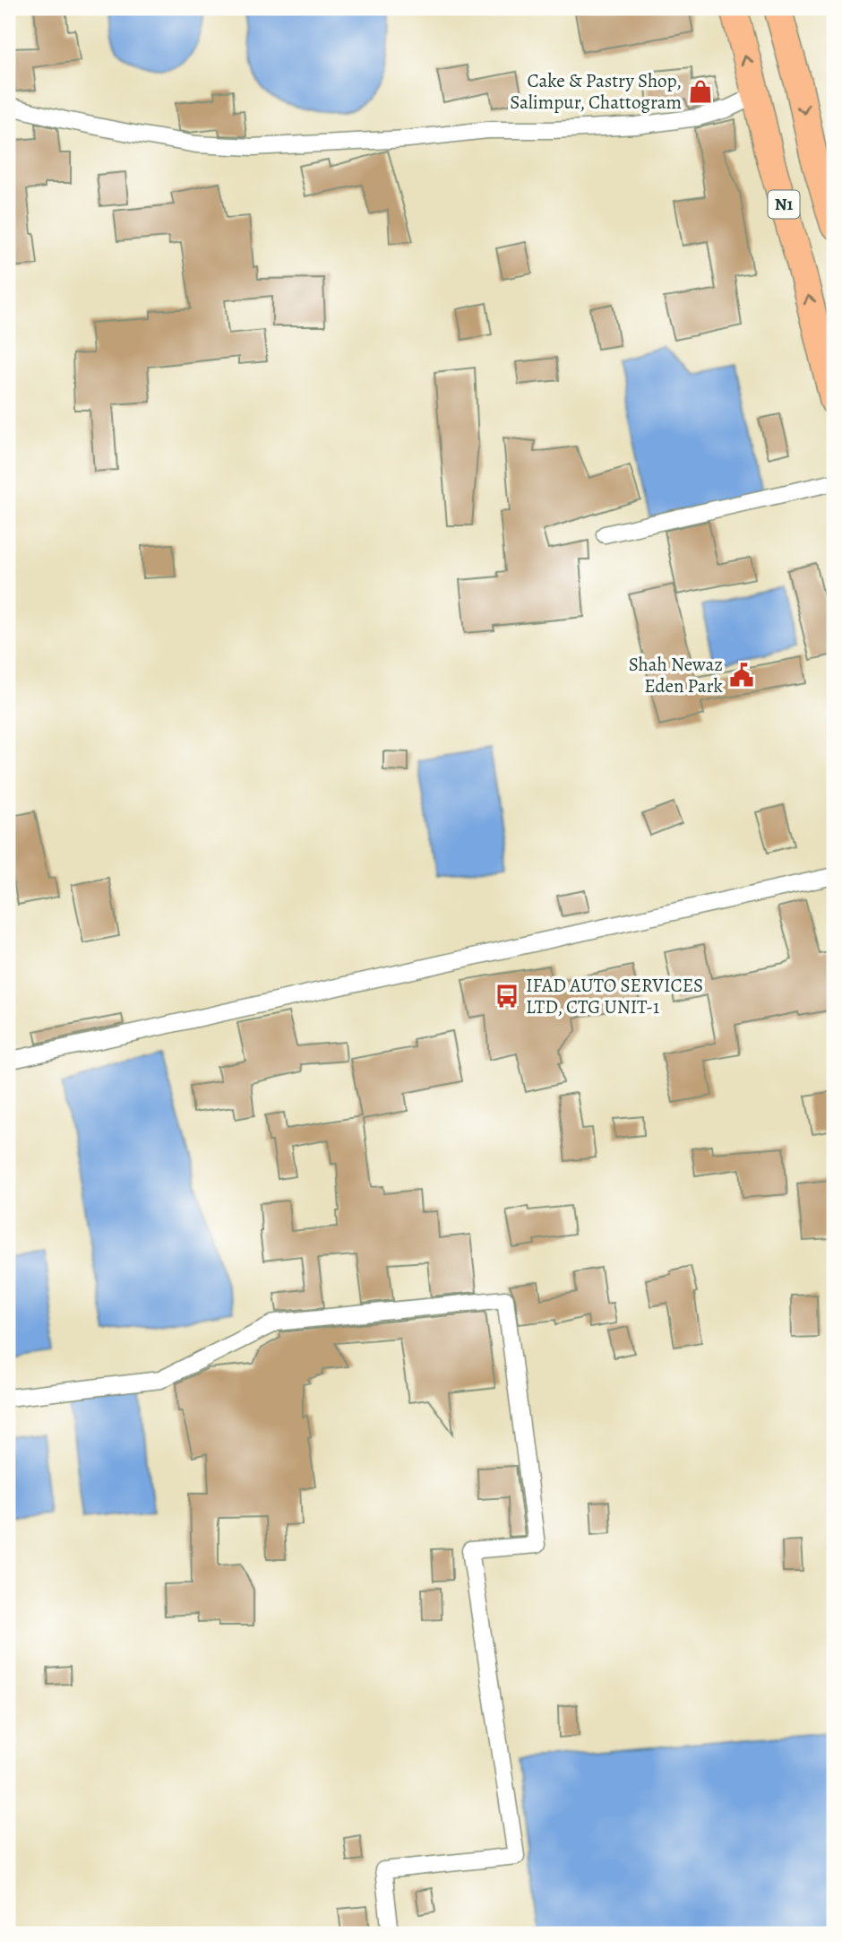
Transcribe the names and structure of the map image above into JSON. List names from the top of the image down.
{
  "streets": {
    "highway": ["N1"]
  },
  "places": {
    "shop": ["Cake & Pastry Shop, Salimpur, Chattogram"],
    "public building": ["Shah Newaz Eden Park"],
    "bus stop": ["IFAD AUTO SERVICES LTD, CTG UNIT-1"]
  }
}
